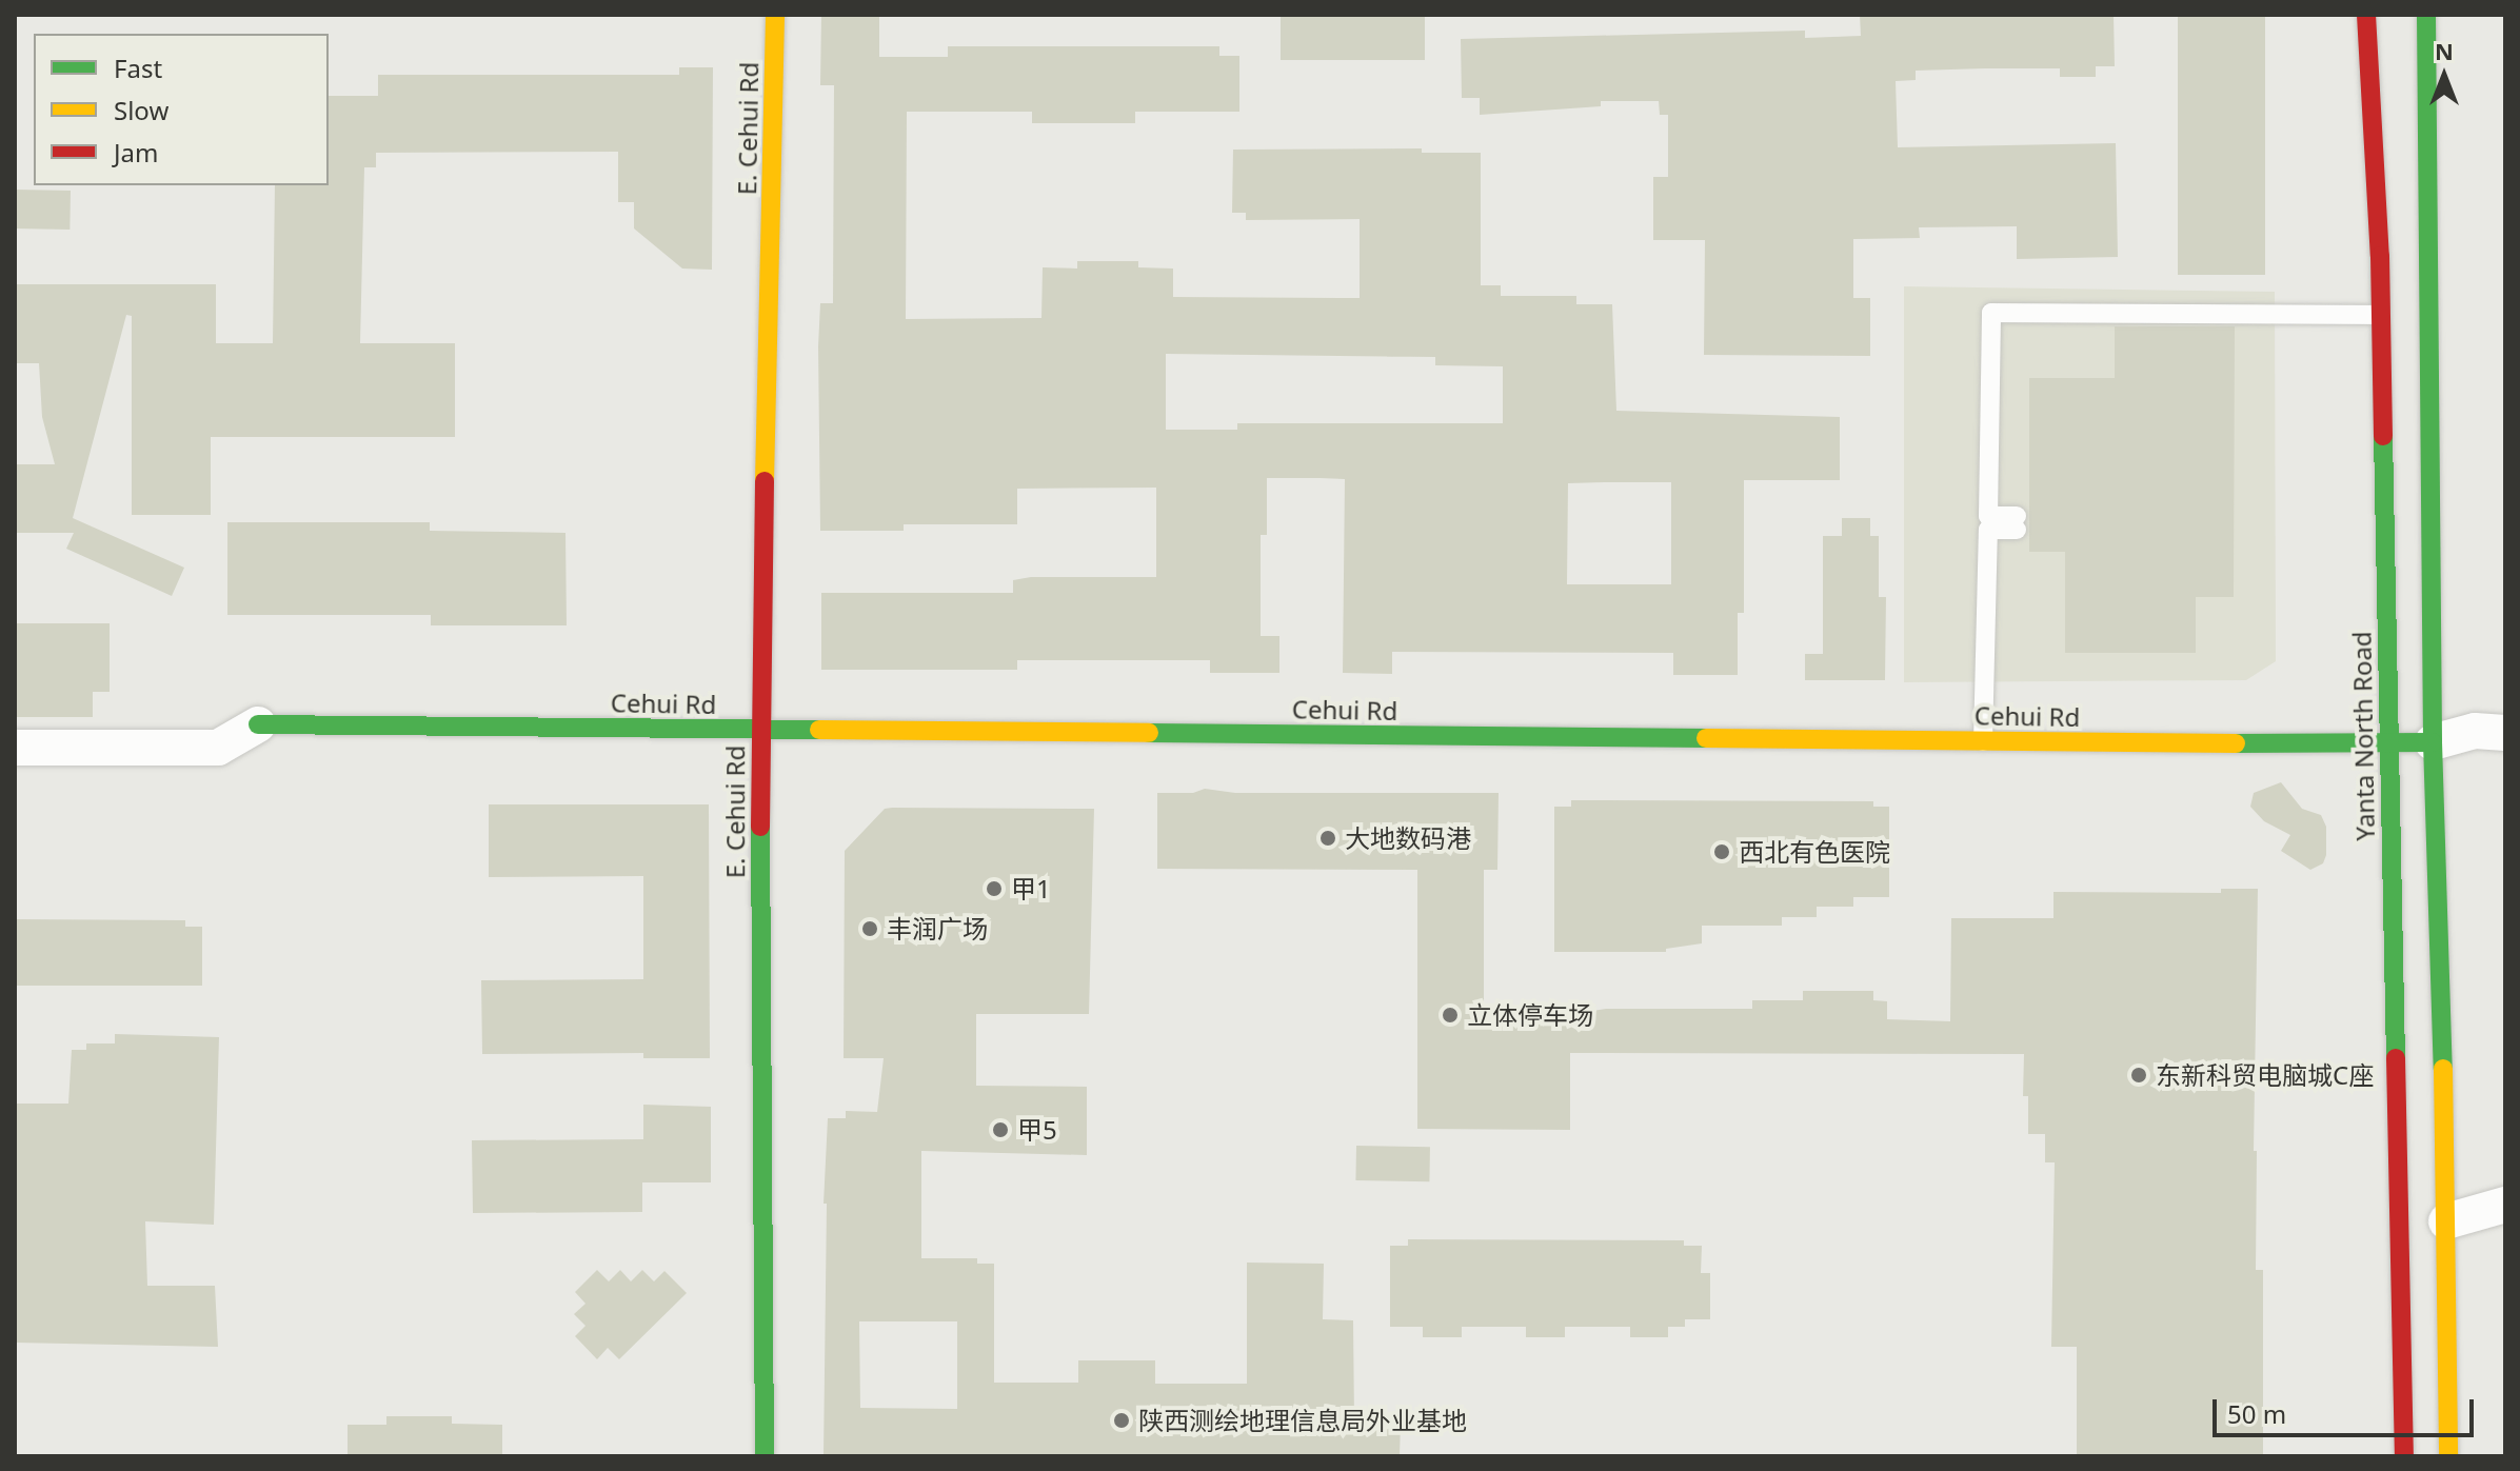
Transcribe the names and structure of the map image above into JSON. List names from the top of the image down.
{
  "streets": {
    "street": ["E. Cehui Rd", "Cehui Rd", "Yanta North Road"]
  },
  "crossings": [
    ["E. Cehui Rd", "Cehui Rd"],
    ["Cehui Rd", "Yanta North Road"]
  ],
  "places": [
    "大地数码港",
    "西北有色医院",
    "甲1",
    "丰润广场",
    "立体停车场",
    "东新科贸电脑城C座",
    "甲5",
    "陕西测绘地理信息局外业基地"
  ],
  "legend": ["Fast", "Slow", "Jam"],
  "scale_bar": "50 m",
  "north": "top"
}
